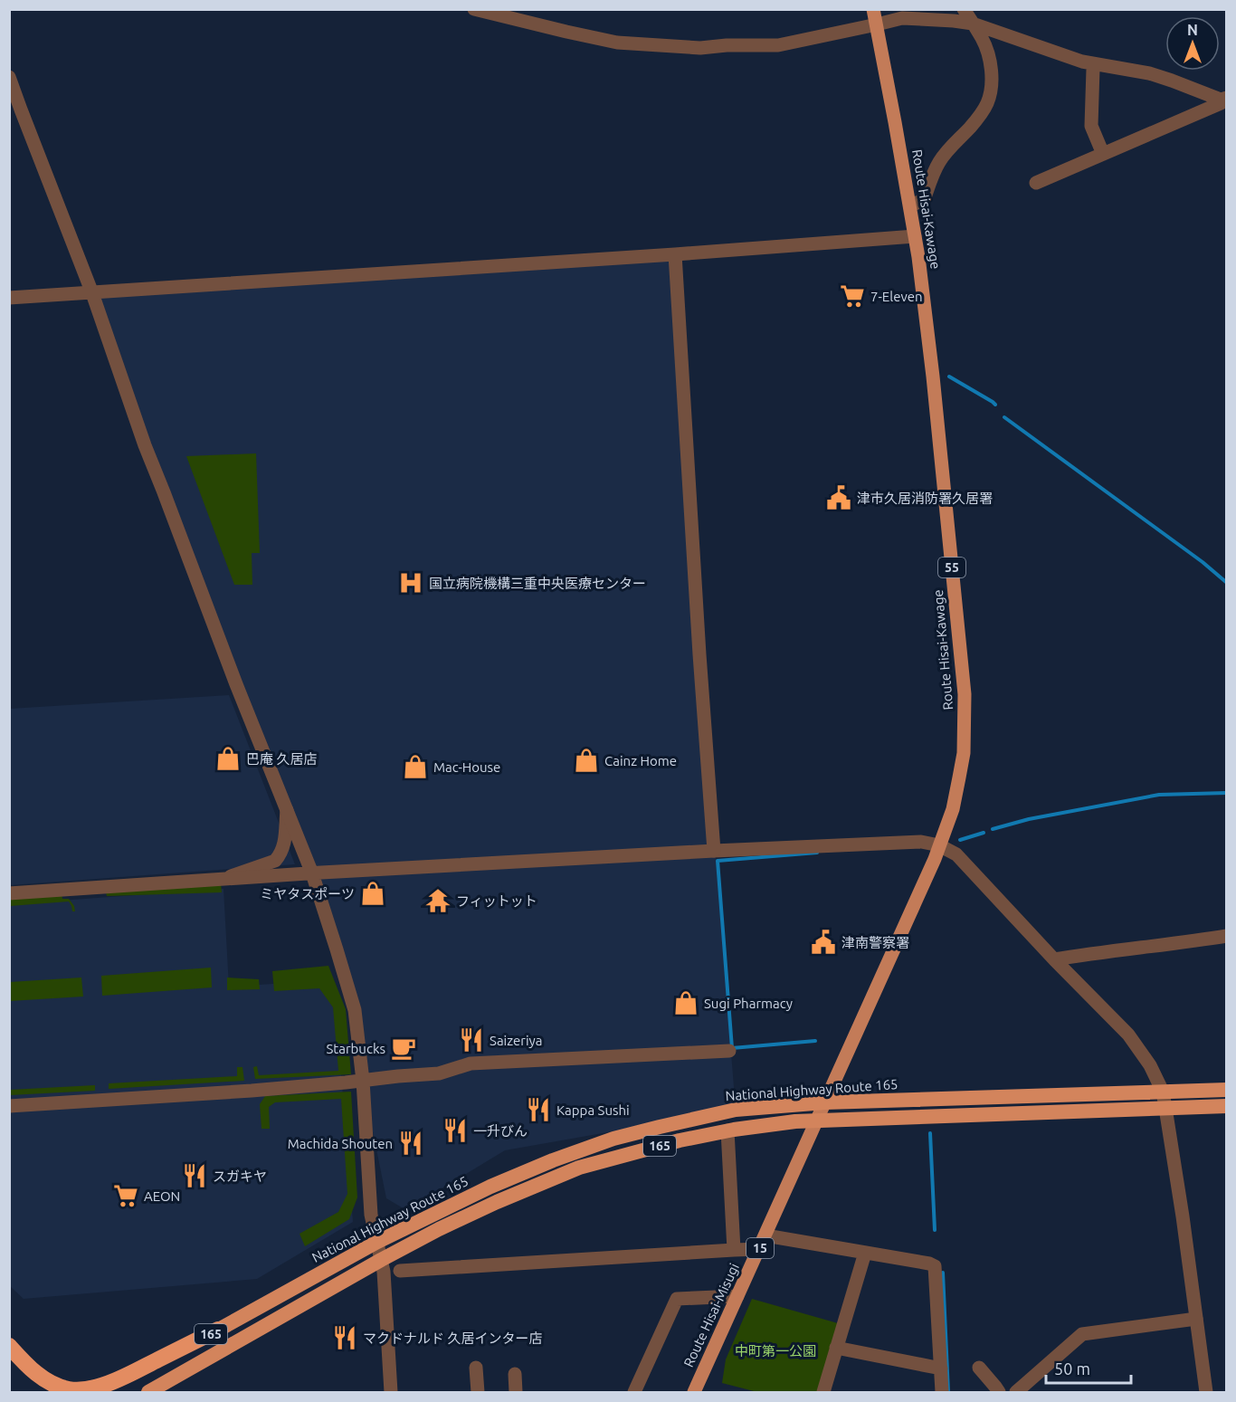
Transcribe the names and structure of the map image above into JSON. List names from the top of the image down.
{
  "streets": {
    "highway": ["National Highway Route 165", "165"],
    "main road": [
      "Route Hisai-Kawage",
      "55",
      "15",
      "Route Hisai-Misugi"
    ]
  },
  "crossings": [
    ["Route Hisai-Kawage", "National Highway Route 165"],
    ["Route Hisai-Kawage", "Route Hisai-Misugi"],
    ["National Highway Route 165", "Route Hisai-Misugi"],
    ["165", "Route Hisai-Misugi"]
  ],
  "parks": ["中町第一公園"],
  "places": {
    "supermarket": ["7-Eleven", "AEON"],
    "public building": ["津市久居消防署久居署", "津南警察署"],
    "hospital": ["国立病院機構三重中央医療センター"],
    "shop": [
      "巴庵 久居店",
      "Cainz Home",
      "Mac-House",
      "ミヤタスポーツ",
      "Sugi Pharmacy"
    ],
    "temple": ["フィットット"],
    "restaurant": [
      "Saizeriya",
      "Kappa Sushi",
      "一升びん",
      "Machida Shouten",
      "スガキヤ",
      "マクドナルド 久居インター店"
    ],
    "cafe": ["Starbucks"]
  },
  "scale_bar": "50 m",
  "north": "top"
}
